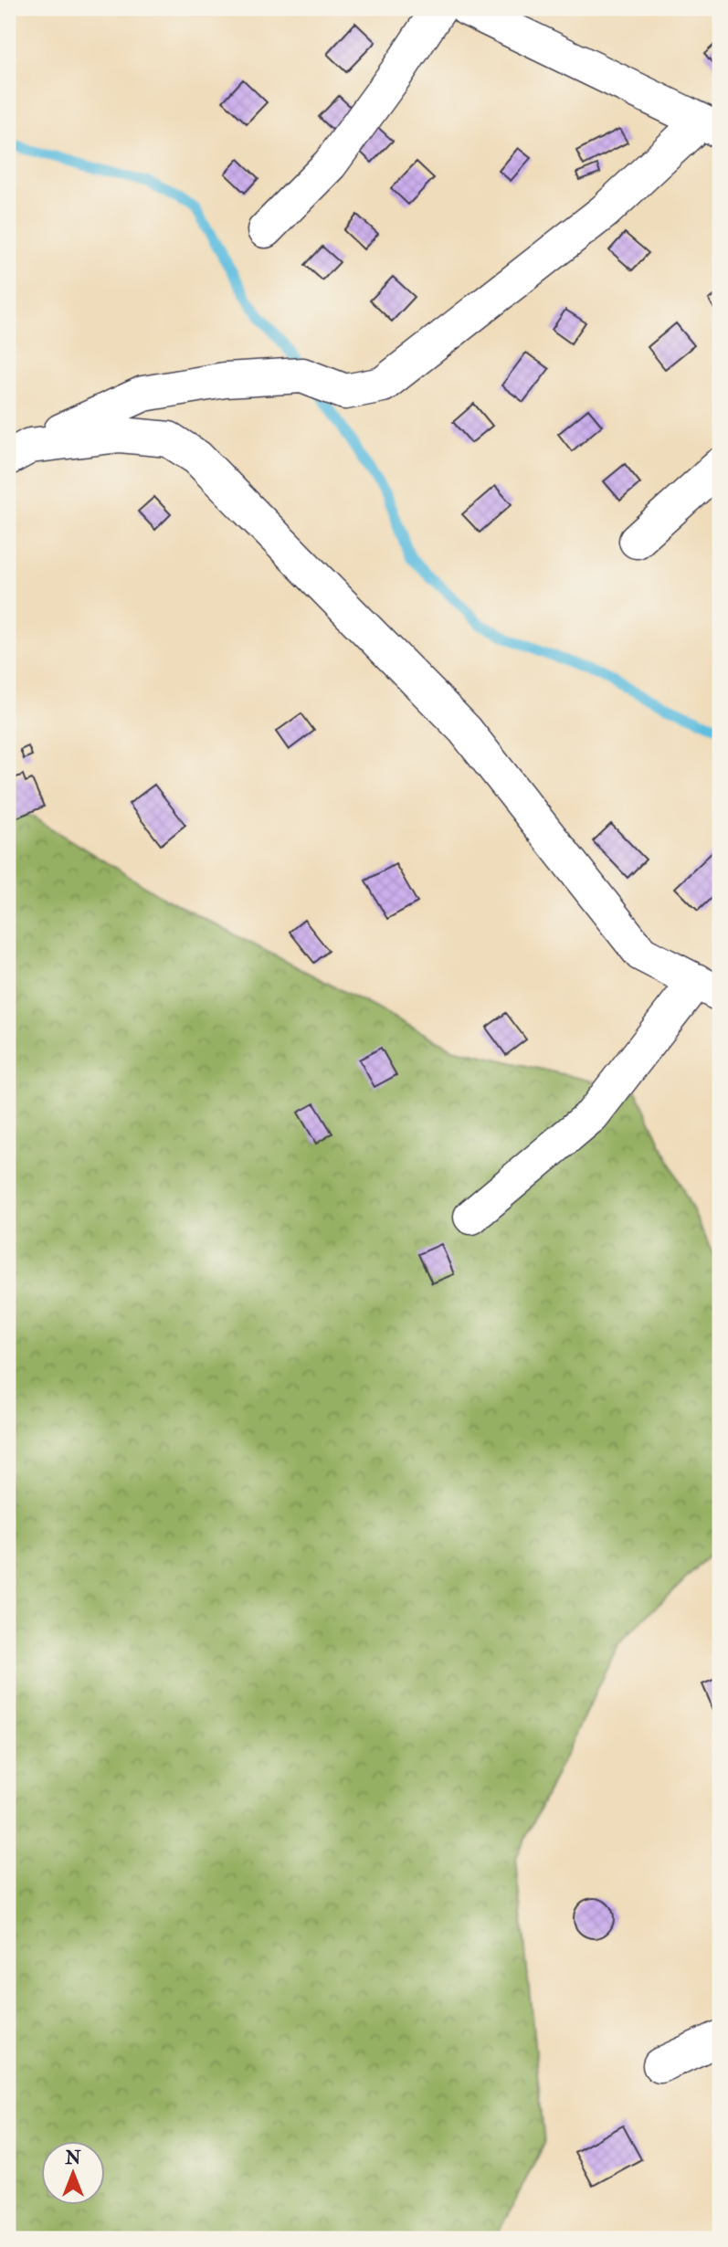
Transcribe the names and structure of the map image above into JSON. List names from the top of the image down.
{
  "north": "top"
}
